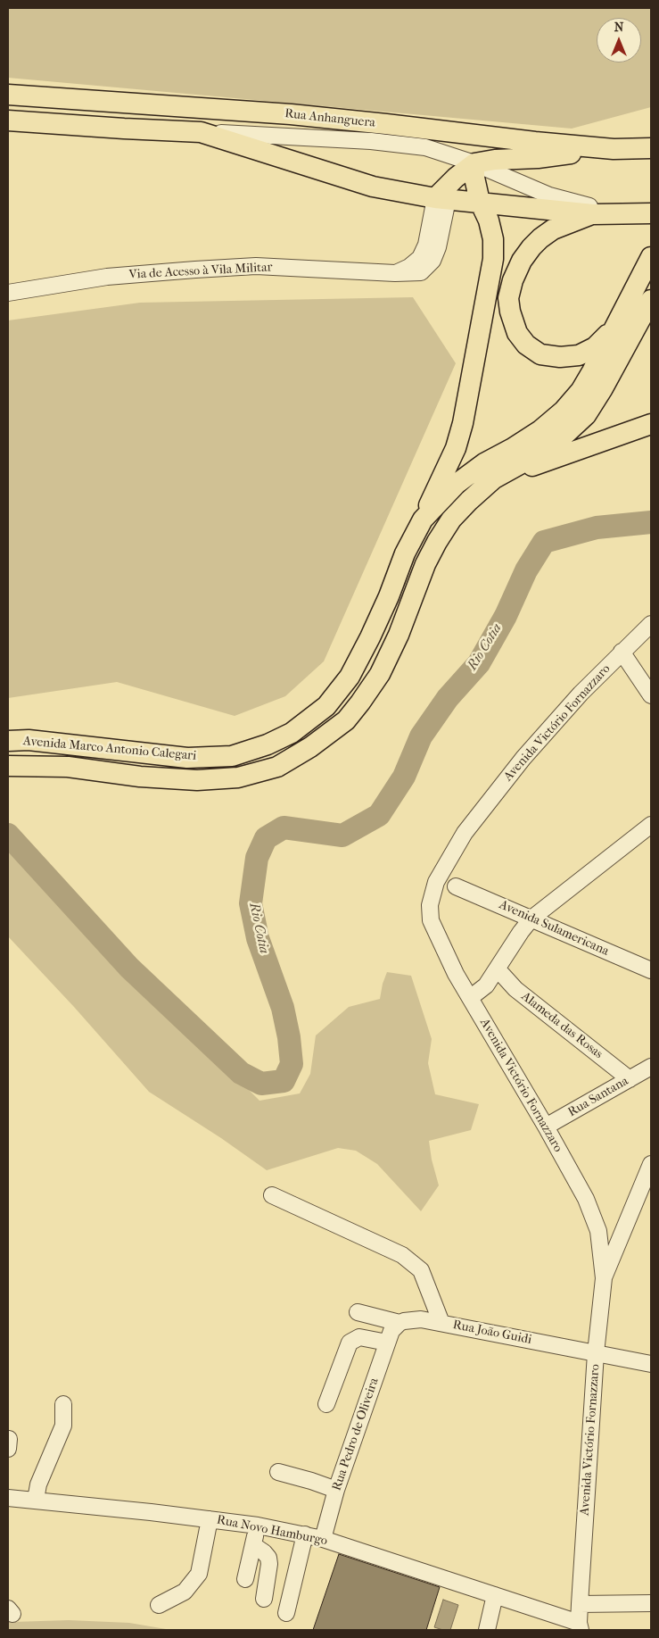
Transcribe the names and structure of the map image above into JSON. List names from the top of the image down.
{
  "streets": {
    "main road": ["Rua Anhanguera", "Avenida Marco Antonio Calegari"],
    "street": [
      "Via de Acesso à Vila Militar",
      "Avenida Victório Fornazzaro",
      "Avenida Sulamericana",
      "Alameda das Rosas",
      "Rua Santana",
      "Rua João Guidi",
      "Rua Pedro de Oliveira",
      "Rua Novo Hamburgo"
    ]
  },
  "crossings": [
    ["Avenida Victório Fornazzaro", "Rua Santana"],
    ["Avenida Victório Fornazzaro", "Rua João Guidi"],
    ["Avenida Victório Fornazzaro", "Rua Novo Hamburgo"],
    ["Alameda das Rosas", "Rua Santana"],
    ["Rua João Guidi", "Rua Pedro de Oliveira"],
    ["Rua Pedro de Oliveira", "Rua Novo Hamburgo"]
  ],
  "water": ["Rio Cotia"],
  "north": "top"
}
